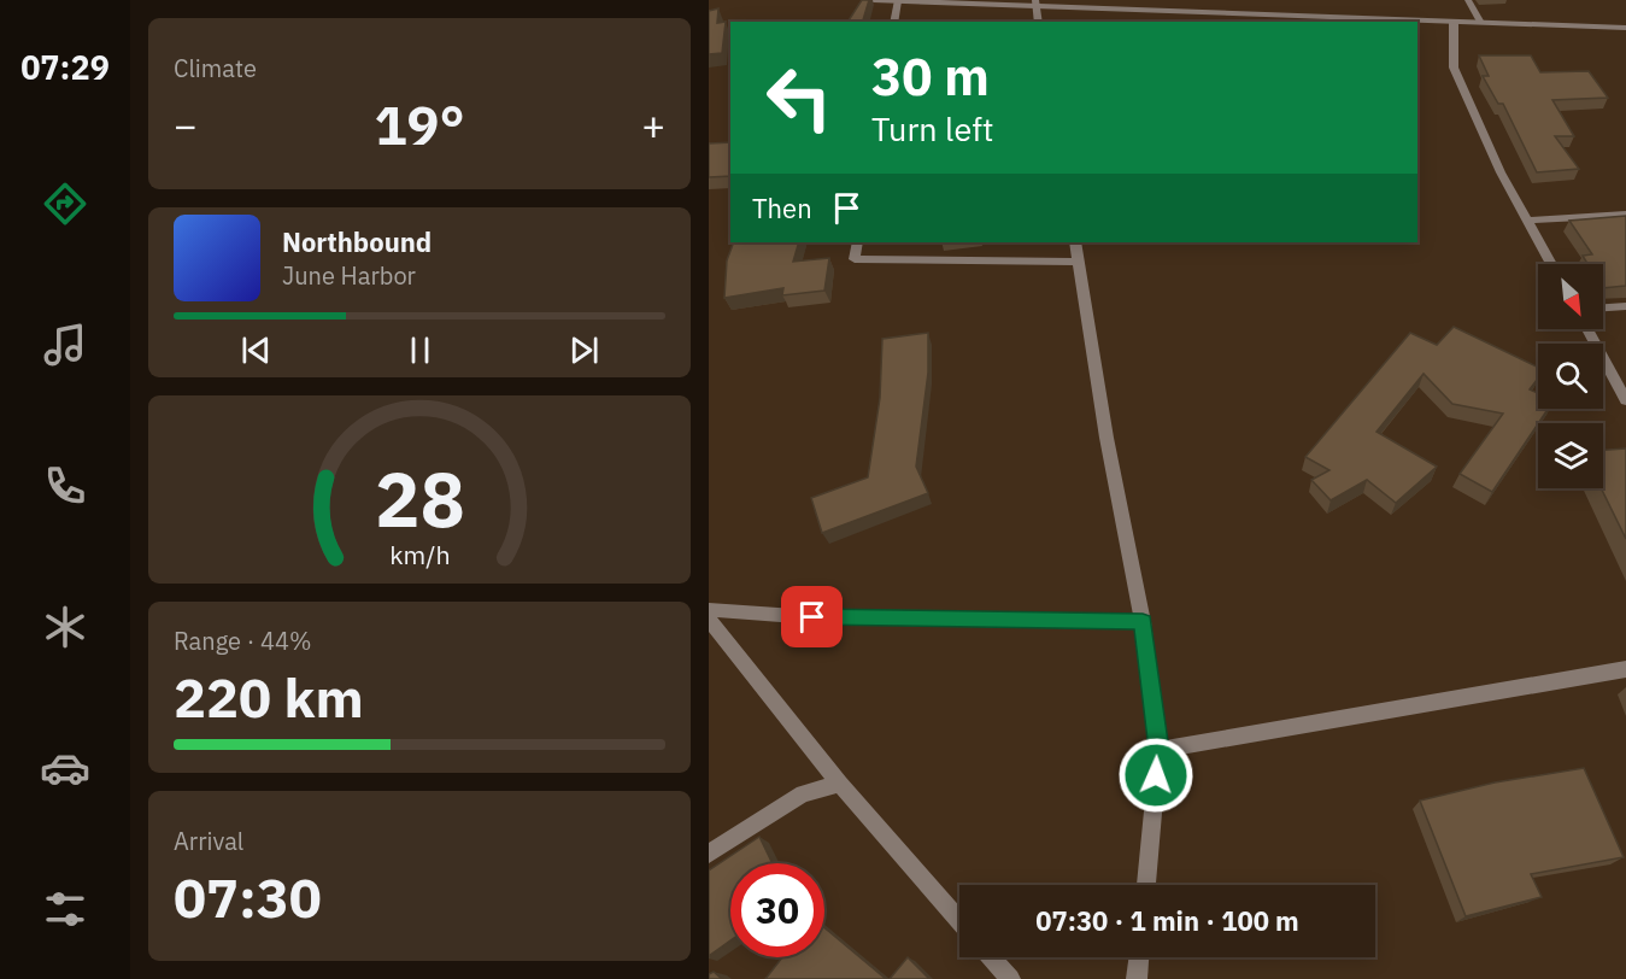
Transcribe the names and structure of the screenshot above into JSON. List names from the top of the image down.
{
  "north": "bottom right",
  "page": {
    "tabs": "07:29",
    "tile": [
      "Climate",
      ["Range · 44%", "220 km"],
      ["Arrival", "07:30"]
    ],
    "turn": ["30 m", "Turn left"],
    "heat": ["−", "19°", "+"],
    "then": "Then",
    "song": ["Northbound", "June Harbor"],
    "limit": "30",
    "trip": "07:30 · 1 min · 100 m",
    "gauge": ["28", "km/h"]
  }
}
